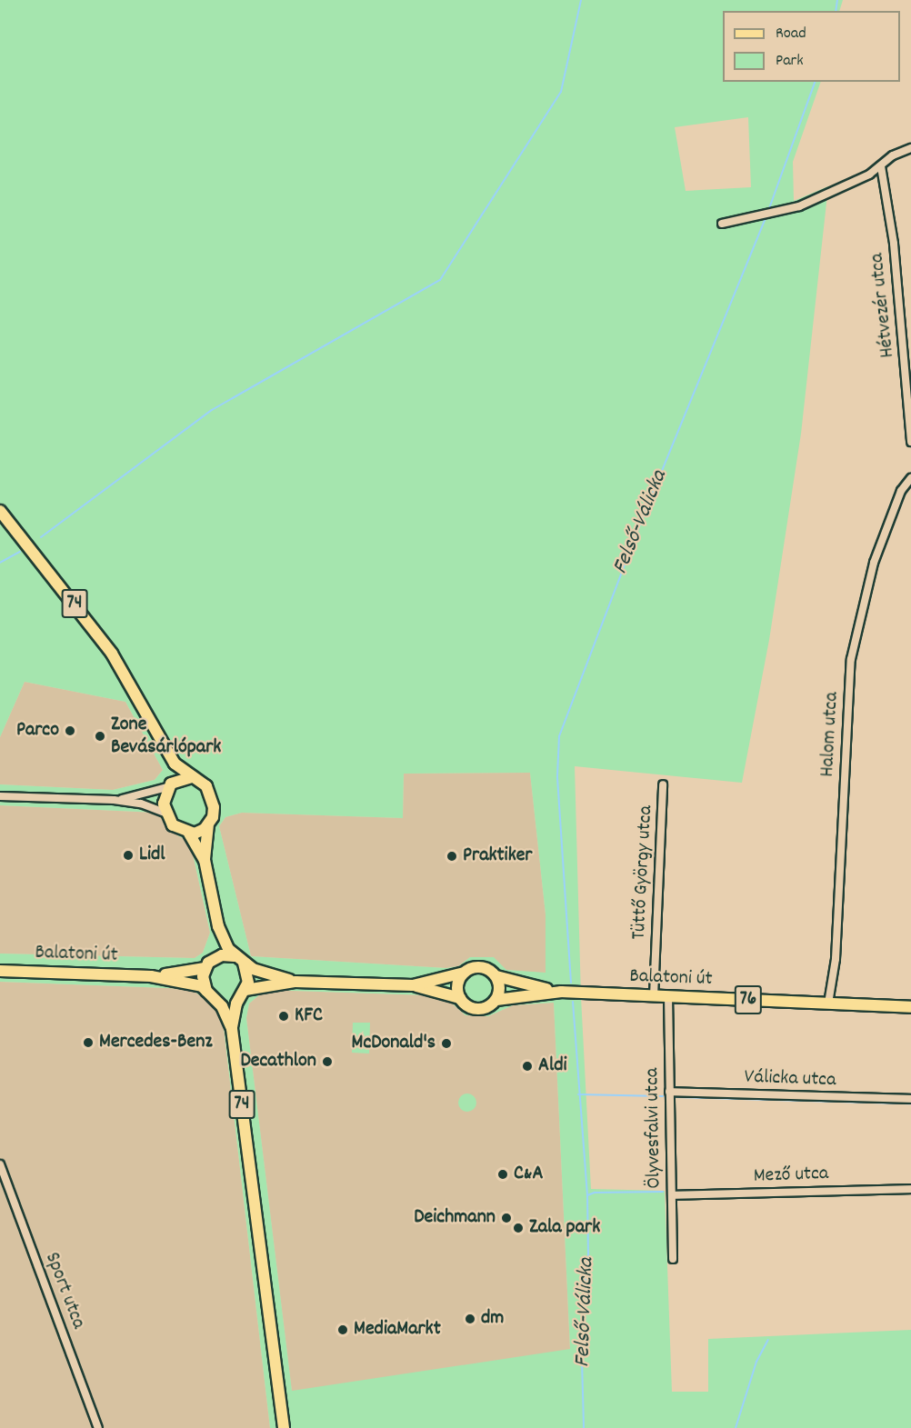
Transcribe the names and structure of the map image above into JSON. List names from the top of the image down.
{
  "streets": {
    "main road": ["74", "Balatoni út", "76"],
    "street": [
      "Hétvezér utca",
      "Halom utca",
      "Tüttő György utca",
      "Válicka utca",
      "Ölyvesfalvi utca",
      "Mező utca",
      "Sport utca"
    ]
  },
  "crossings": [
    ["74", "Balatoni út"],
    ["74", "76"],
    ["Halom utca", "Balatoni út"],
    ["Tüttő György utca", "Balatoni út"],
    ["Balatoni út", "76"],
    ["Balatoni út", "Ölyvesfalvi utca"],
    ["Válicka utca", "Ölyvesfalvi utca"],
    ["Ölyvesfalvi utca", "Mező utca"]
  ],
  "water": ["Felső-Válicka"],
  "places": [
    "Parco",
    "Zone Bevásárlópark",
    "Lidl",
    "Praktiker",
    "KFC",
    "Mercedes-Benz",
    "McDonald's",
    "Decathlon",
    "Aldi",
    "C&A",
    "Deichmann",
    "Zala park",
    "dm",
    "MediaMarkt"
  ],
  "legend": ["Road", "Park"]
}
